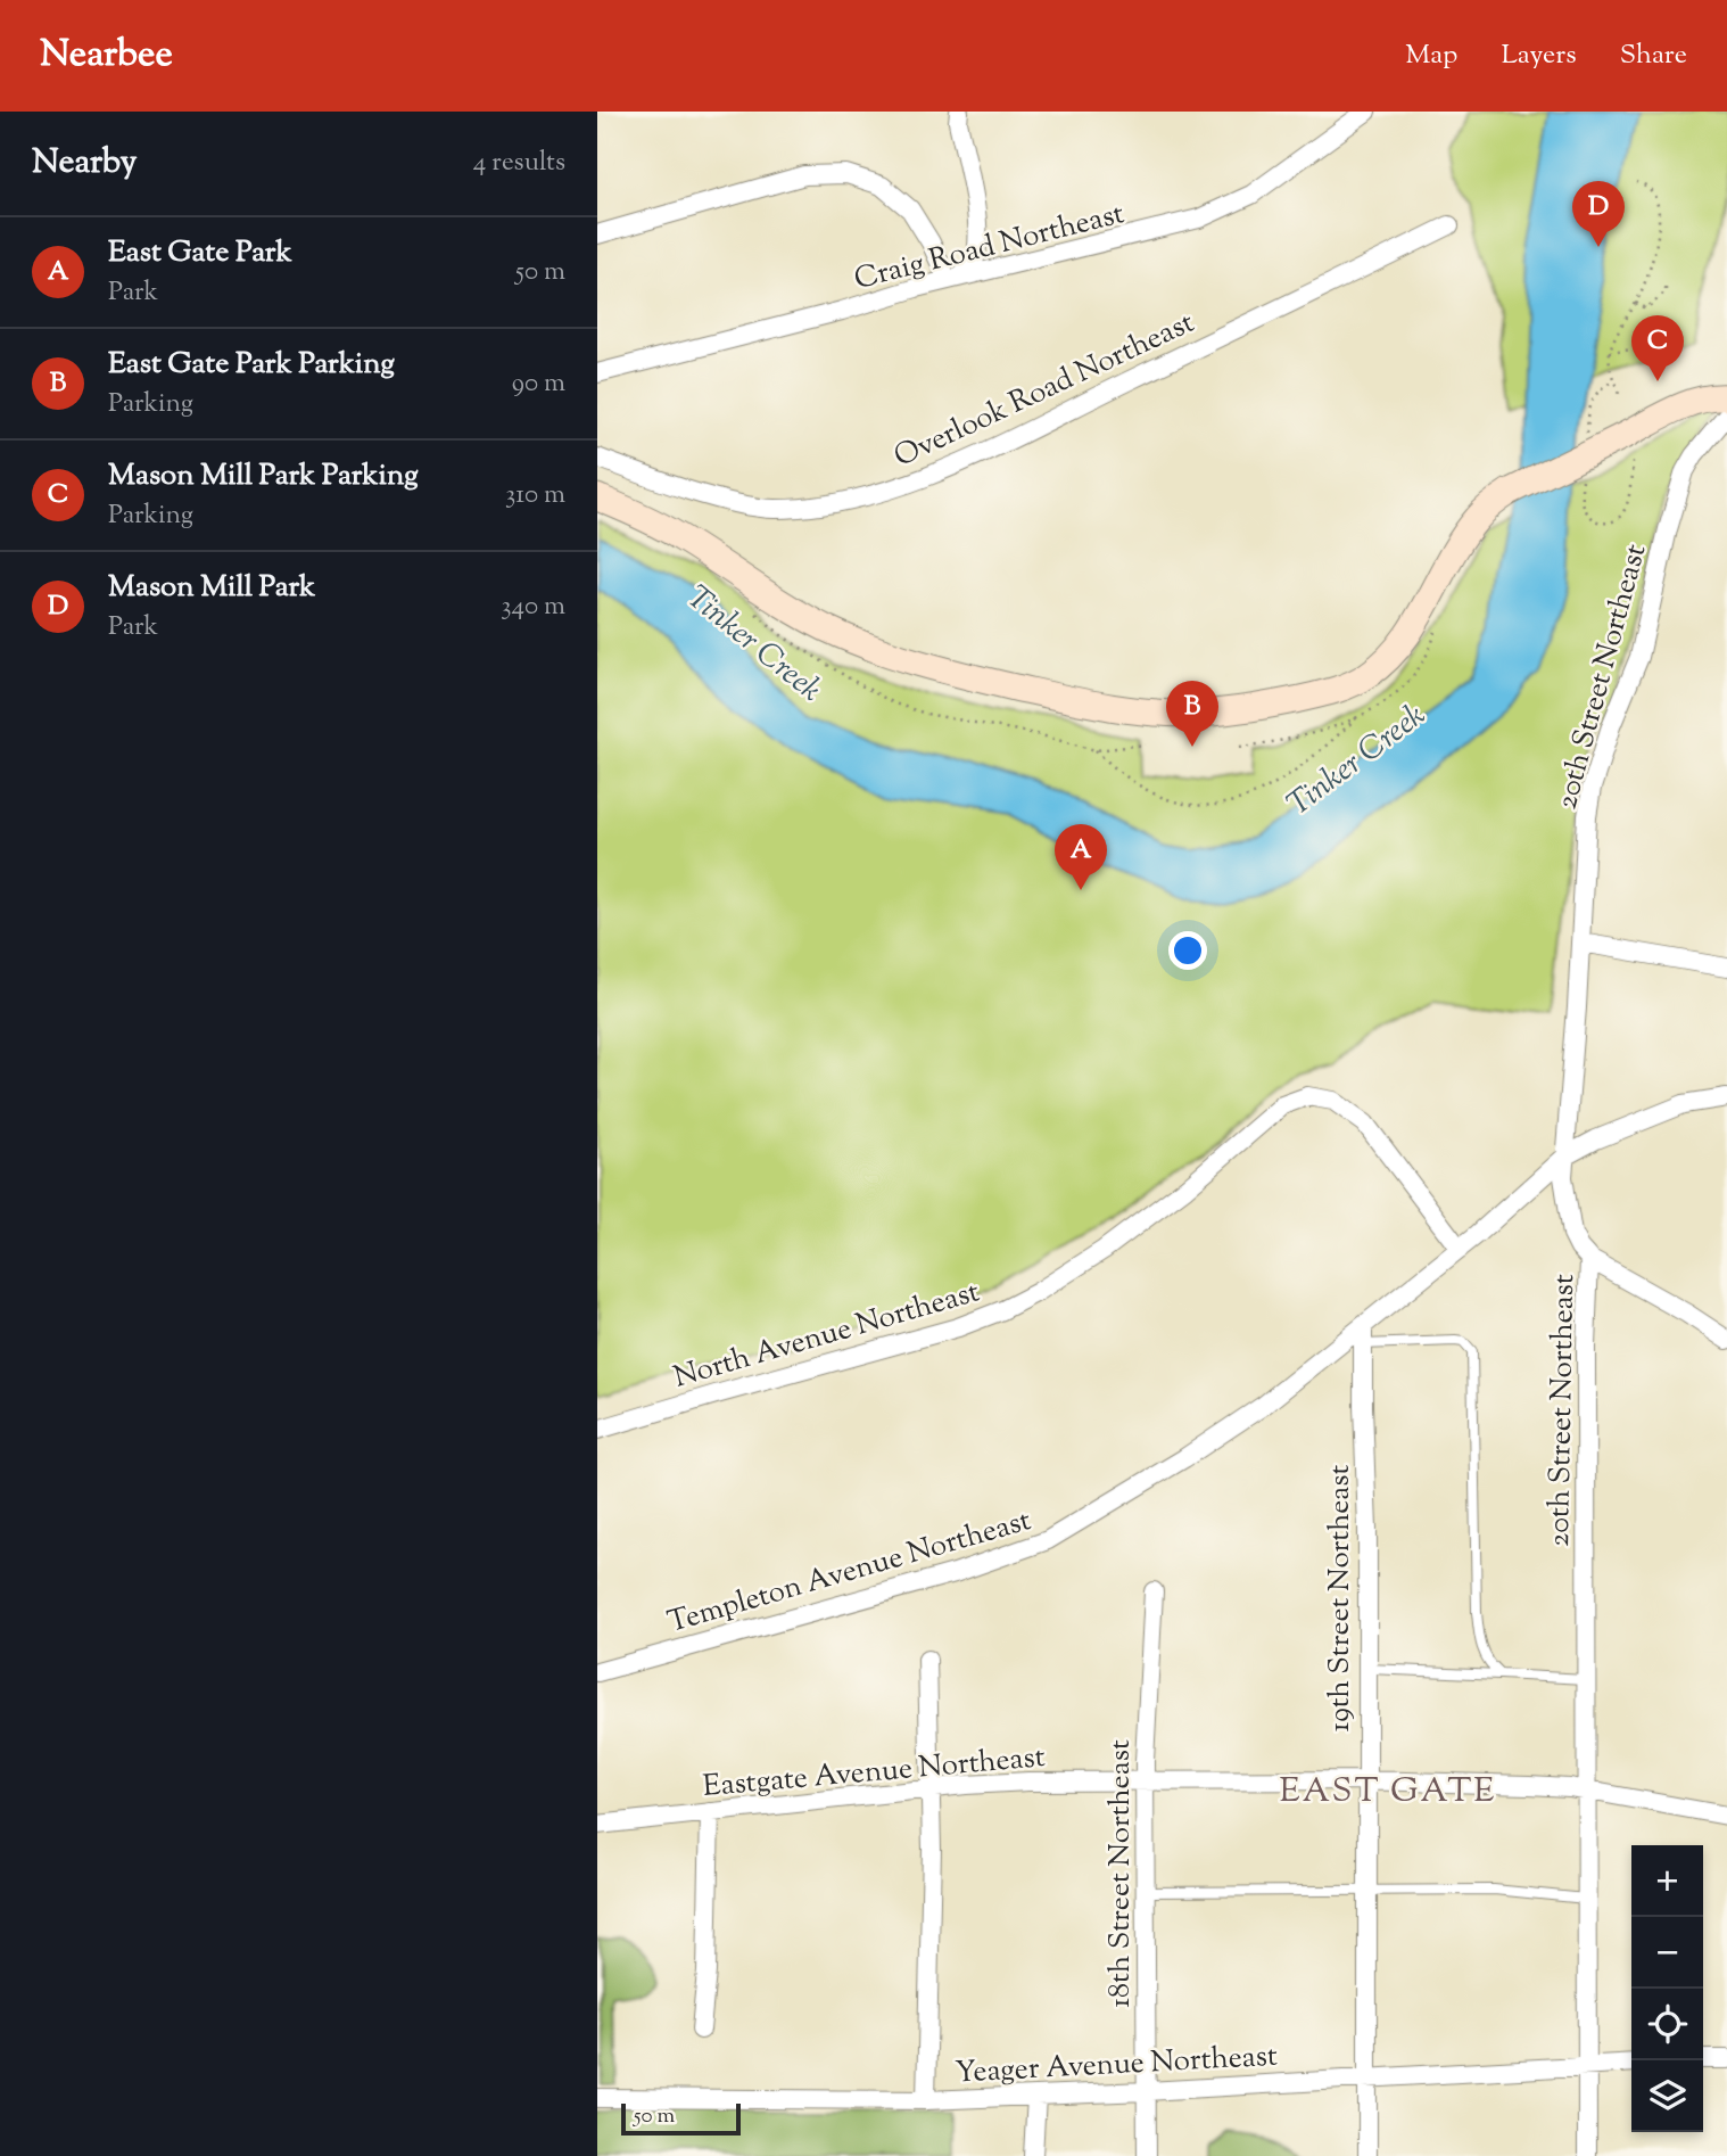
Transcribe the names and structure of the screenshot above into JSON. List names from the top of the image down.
{
  "streets": {
    "street": [
      "Craig Road Northeast",
      "Overlook Road Northeast",
      "20th Street Northeast",
      "North Avenue Northeast",
      "Templeton Avenue Northeast",
      "19th Street Northeast",
      "Eastgate Avenue Northeast",
      "18th Street Northeast",
      "Yeager Avenue Northeast"
    ]
  },
  "crossings": [
    ["20th Street Northeast", "Templeton Avenue Northeast"],
    ["20th Street Northeast", "Eastgate Avenue Northeast"],
    ["20th Street Northeast", "Yeager Avenue Northeast"],
    ["North Avenue Northeast", "Templeton Avenue Northeast"],
    ["Templeton Avenue Northeast", "19th Street Northeast"],
    ["19th Street Northeast", "Eastgate Avenue Northeast"],
    ["19th Street Northeast", "Yeager Avenue Northeast"],
    ["Eastgate Avenue Northeast", "18th Street Northeast"],
    ["18th Street Northeast", "Yeager Avenue Northeast"]
  ],
  "districts": ["EAST GATE"],
  "water": ["Tinker Creek"],
  "scale_bar": "50 m",
  "page": {
    "header": "Nearbee",
    "nav": ["Map", "Layers", "Share"],
    "heading": ["Nearby", "4 results"],
    "pins": [
      "D",
      "C",
      "B",
      "A"
    ],
    "list": [
      {
        "mark": "A",
        "name": "East Gate Park",
        "note": "Park",
        "value": "50 m"
      },
      {
        "mark": "B",
        "name": "East Gate Park Parking",
        "note": "Parking",
        "value": "90 m"
      },
      {
        "mark": "C",
        "name": "Mason Mill Park Parking",
        "note": "Parking",
        "value": "310 m"
      },
      {
        "mark": "D",
        "name": "Mason Mill Park",
        "note": "Park",
        "value": "340 m"
      }
    ],
    "map_buttons": ["+", "−"],
    "scale": "50 m"
  }
}
